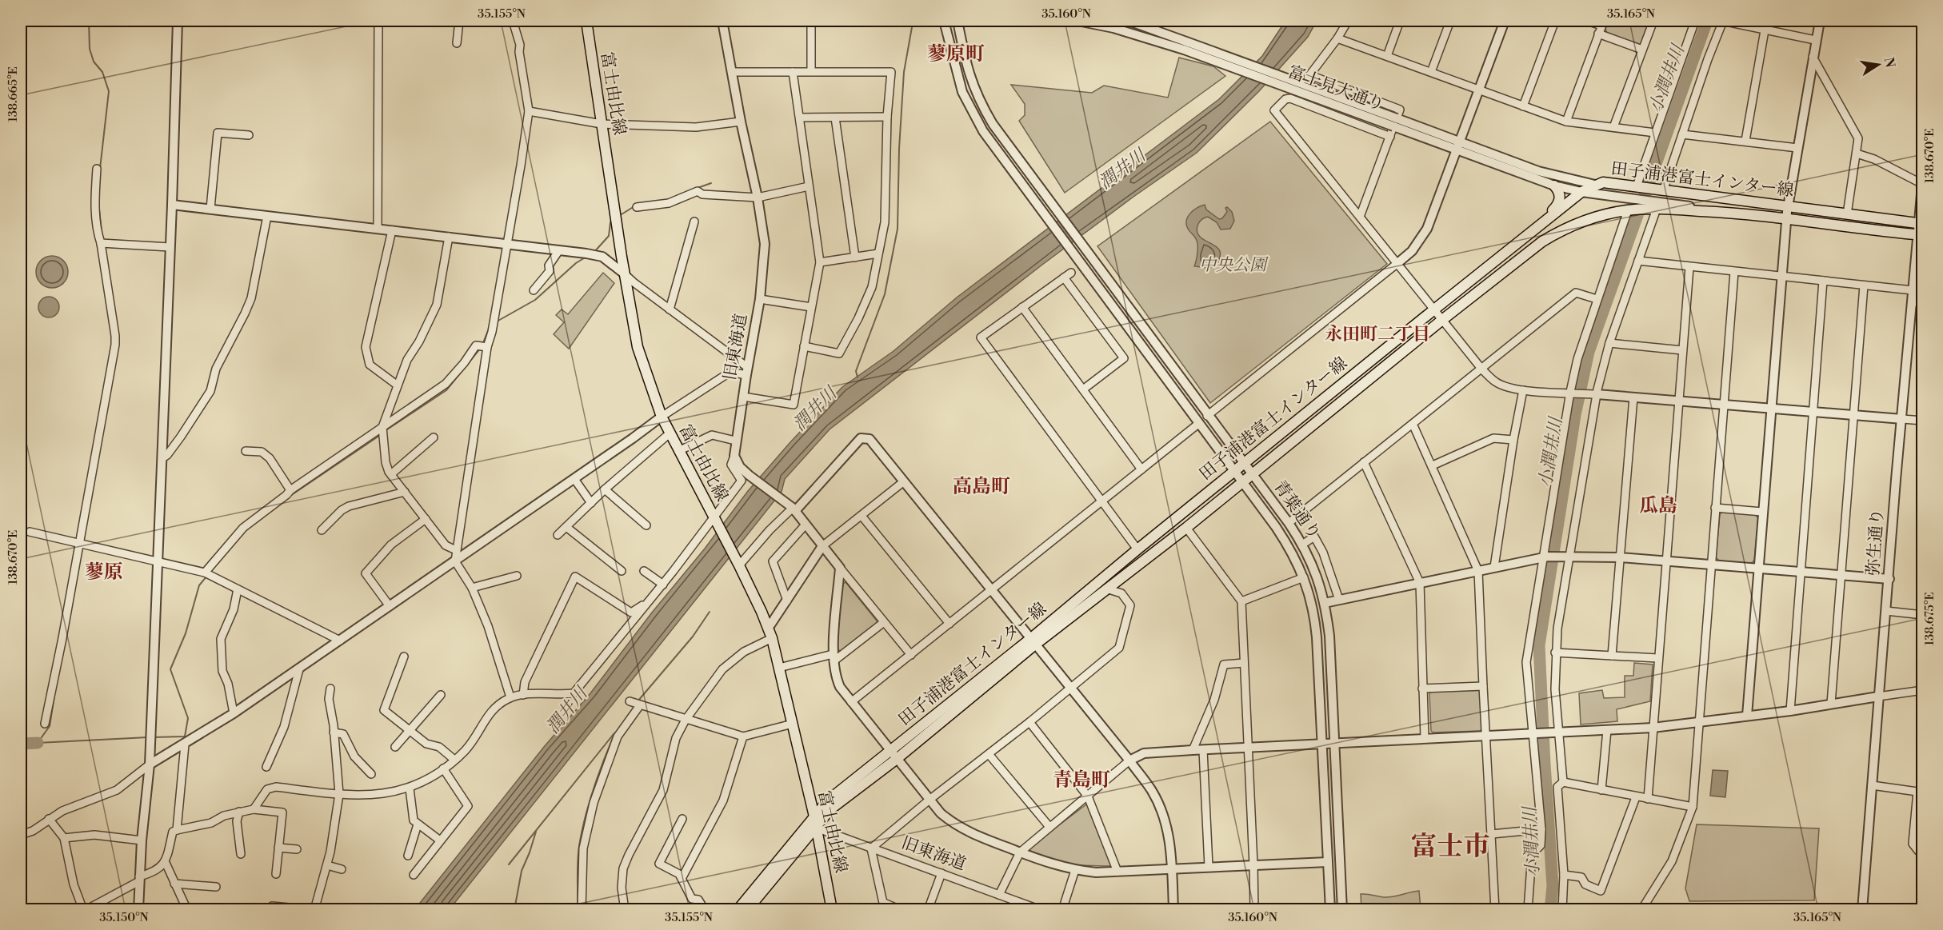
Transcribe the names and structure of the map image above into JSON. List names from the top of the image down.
{
  "streets": {
    "main road": ["富士由比線", "田子浦港富士インター線"],
    "street": [
      "富士見大通り",
      "旧東海道",
      "青葉通り",
      "弥生通り"
    ]
  },
  "crossings": [
    ["富士見大通り", "田子浦港富士インター線"],
    ["富士由比線", "田子浦港富士インター線"],
    ["富士由比線", "旧東海道"],
    ["田子浦港富士インター線", "旧東海道"],
    ["田子浦港富士インター線", "青葉通り"],
    ["田子浦港富士インター線", "弥生通り"]
  ],
  "districts": [
    "蓼原町",
    "永田町二丁目",
    "高島町",
    "瓜島",
    "蓼原",
    "青島町",
    "富士市"
  ],
  "water": ["小潤井川", "潤井川"],
  "parks": ["中央公園"],
  "north": "right",
  "coordinates": [
    "35.155°N",
    "35.160°N",
    "35.165°N",
    "138.665°E",
    "138.670°E",
    "138.675°E",
    "35.150°N"
  ]
}
